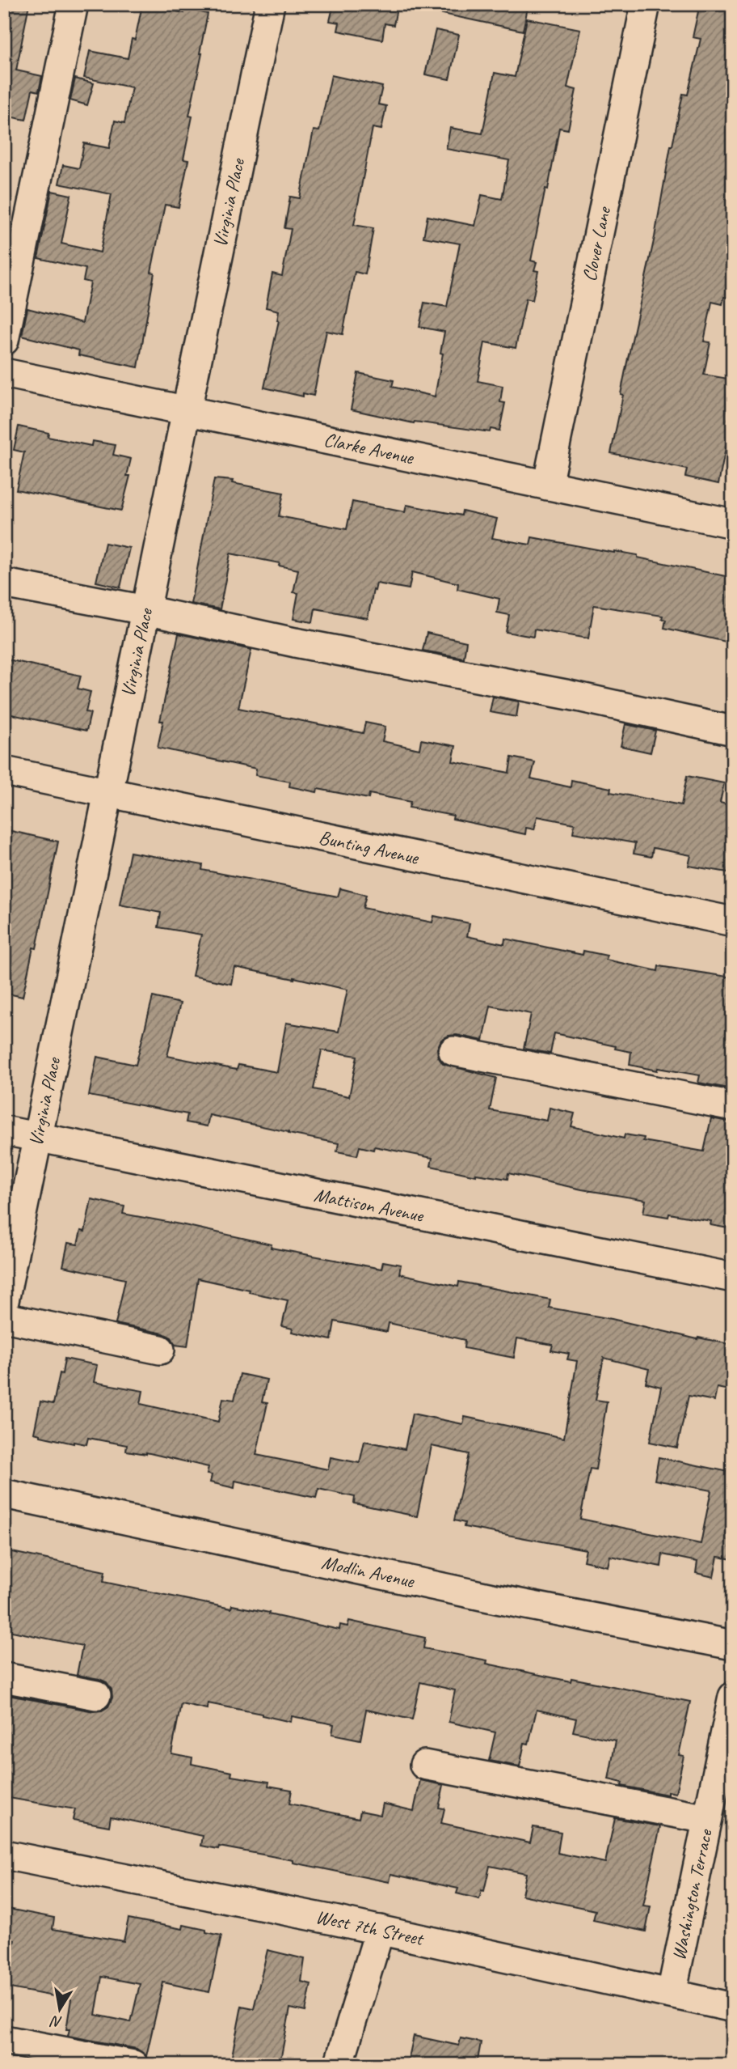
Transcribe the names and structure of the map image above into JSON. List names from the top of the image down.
{
  "streets": {
    "street": [
      "Virginia Place",
      "Clover Lane",
      "Clarke Avenue",
      "Bunting Avenue",
      "Mattison Avenue",
      "Modlin Avenue",
      "Washington Terrace",
      "West 7th Street"
    ]
  },
  "crossings": [
    ["Virginia Place", "Clarke Avenue"],
    ["Virginia Place", "Bunting Avenue"],
    ["Virginia Place", "Mattison Avenue"],
    ["Clover Lane", "Clarke Avenue"],
    ["Washington Terrace", "West 7th Street"]
  ],
  "north": "bottom"
}
